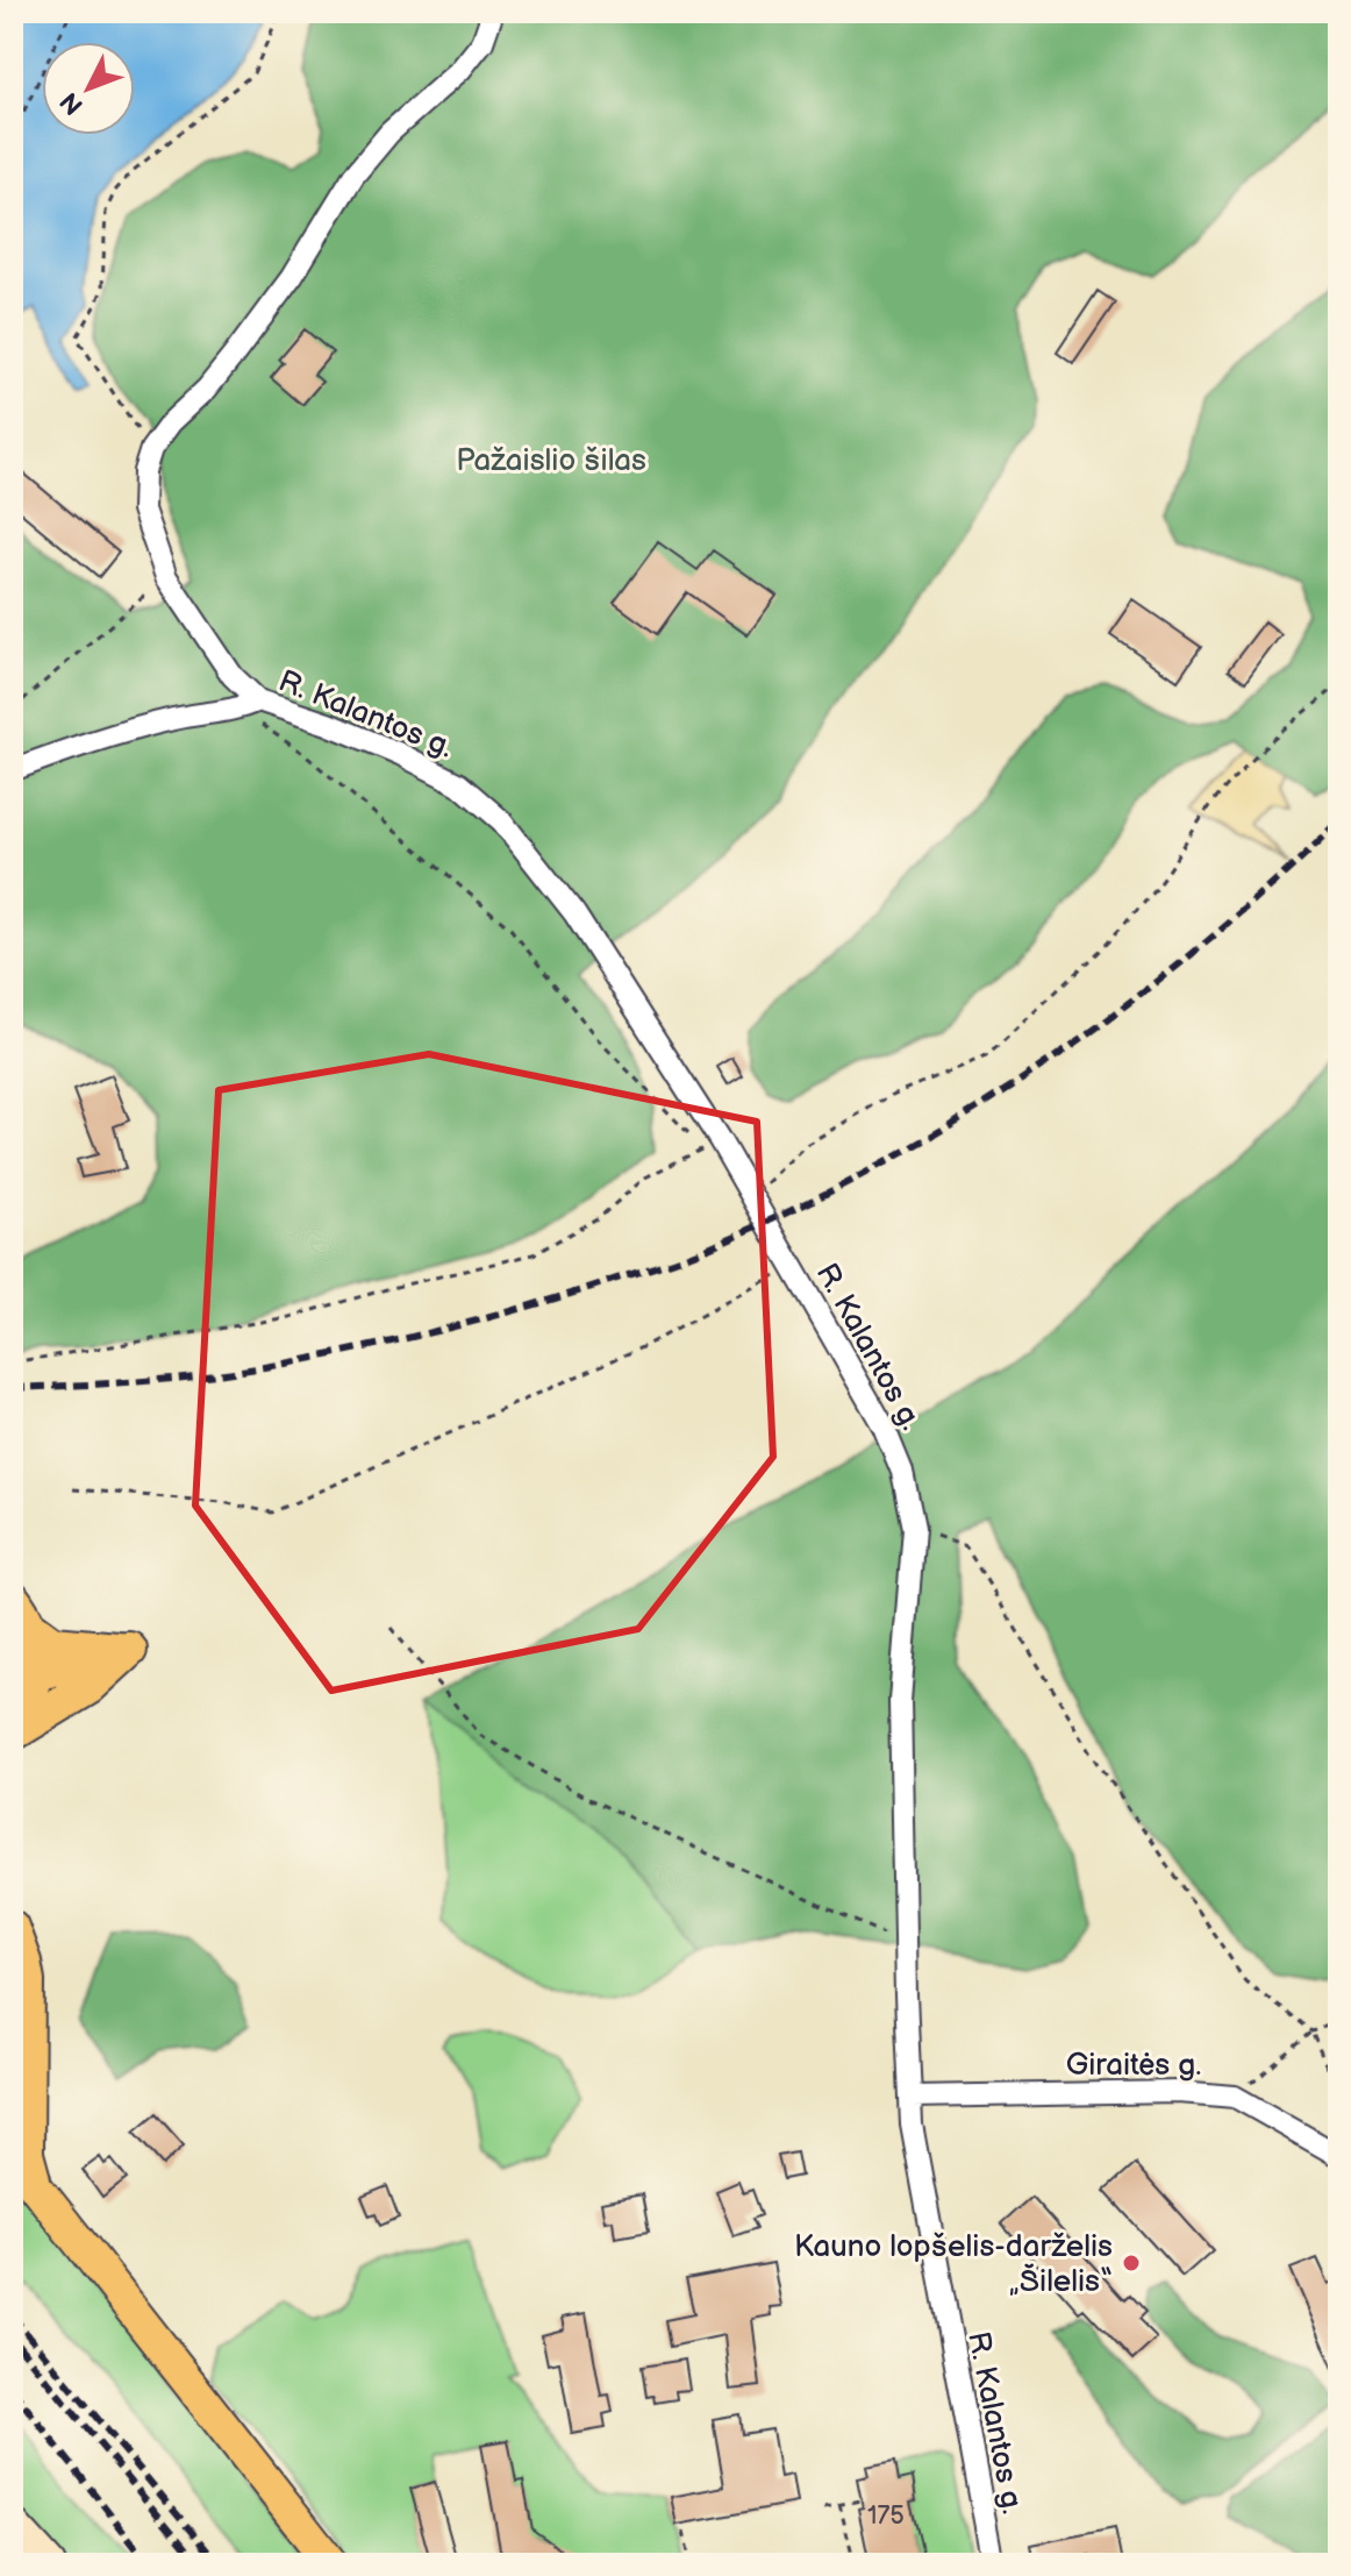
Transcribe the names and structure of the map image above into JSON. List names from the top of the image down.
{
  "streets": {
    "street": ["R. Kalantos g.", "Giraitės g."]
  },
  "crossings": [
    ["R. Kalantos g.", "Giraitės g."]
  ],
  "parks": ["Pažaislio šilas"],
  "places": ["Kauno lopšelis-darželis „Šilelis“"],
  "house_numbers": ["175"],
  "north": "bottom left"
}
